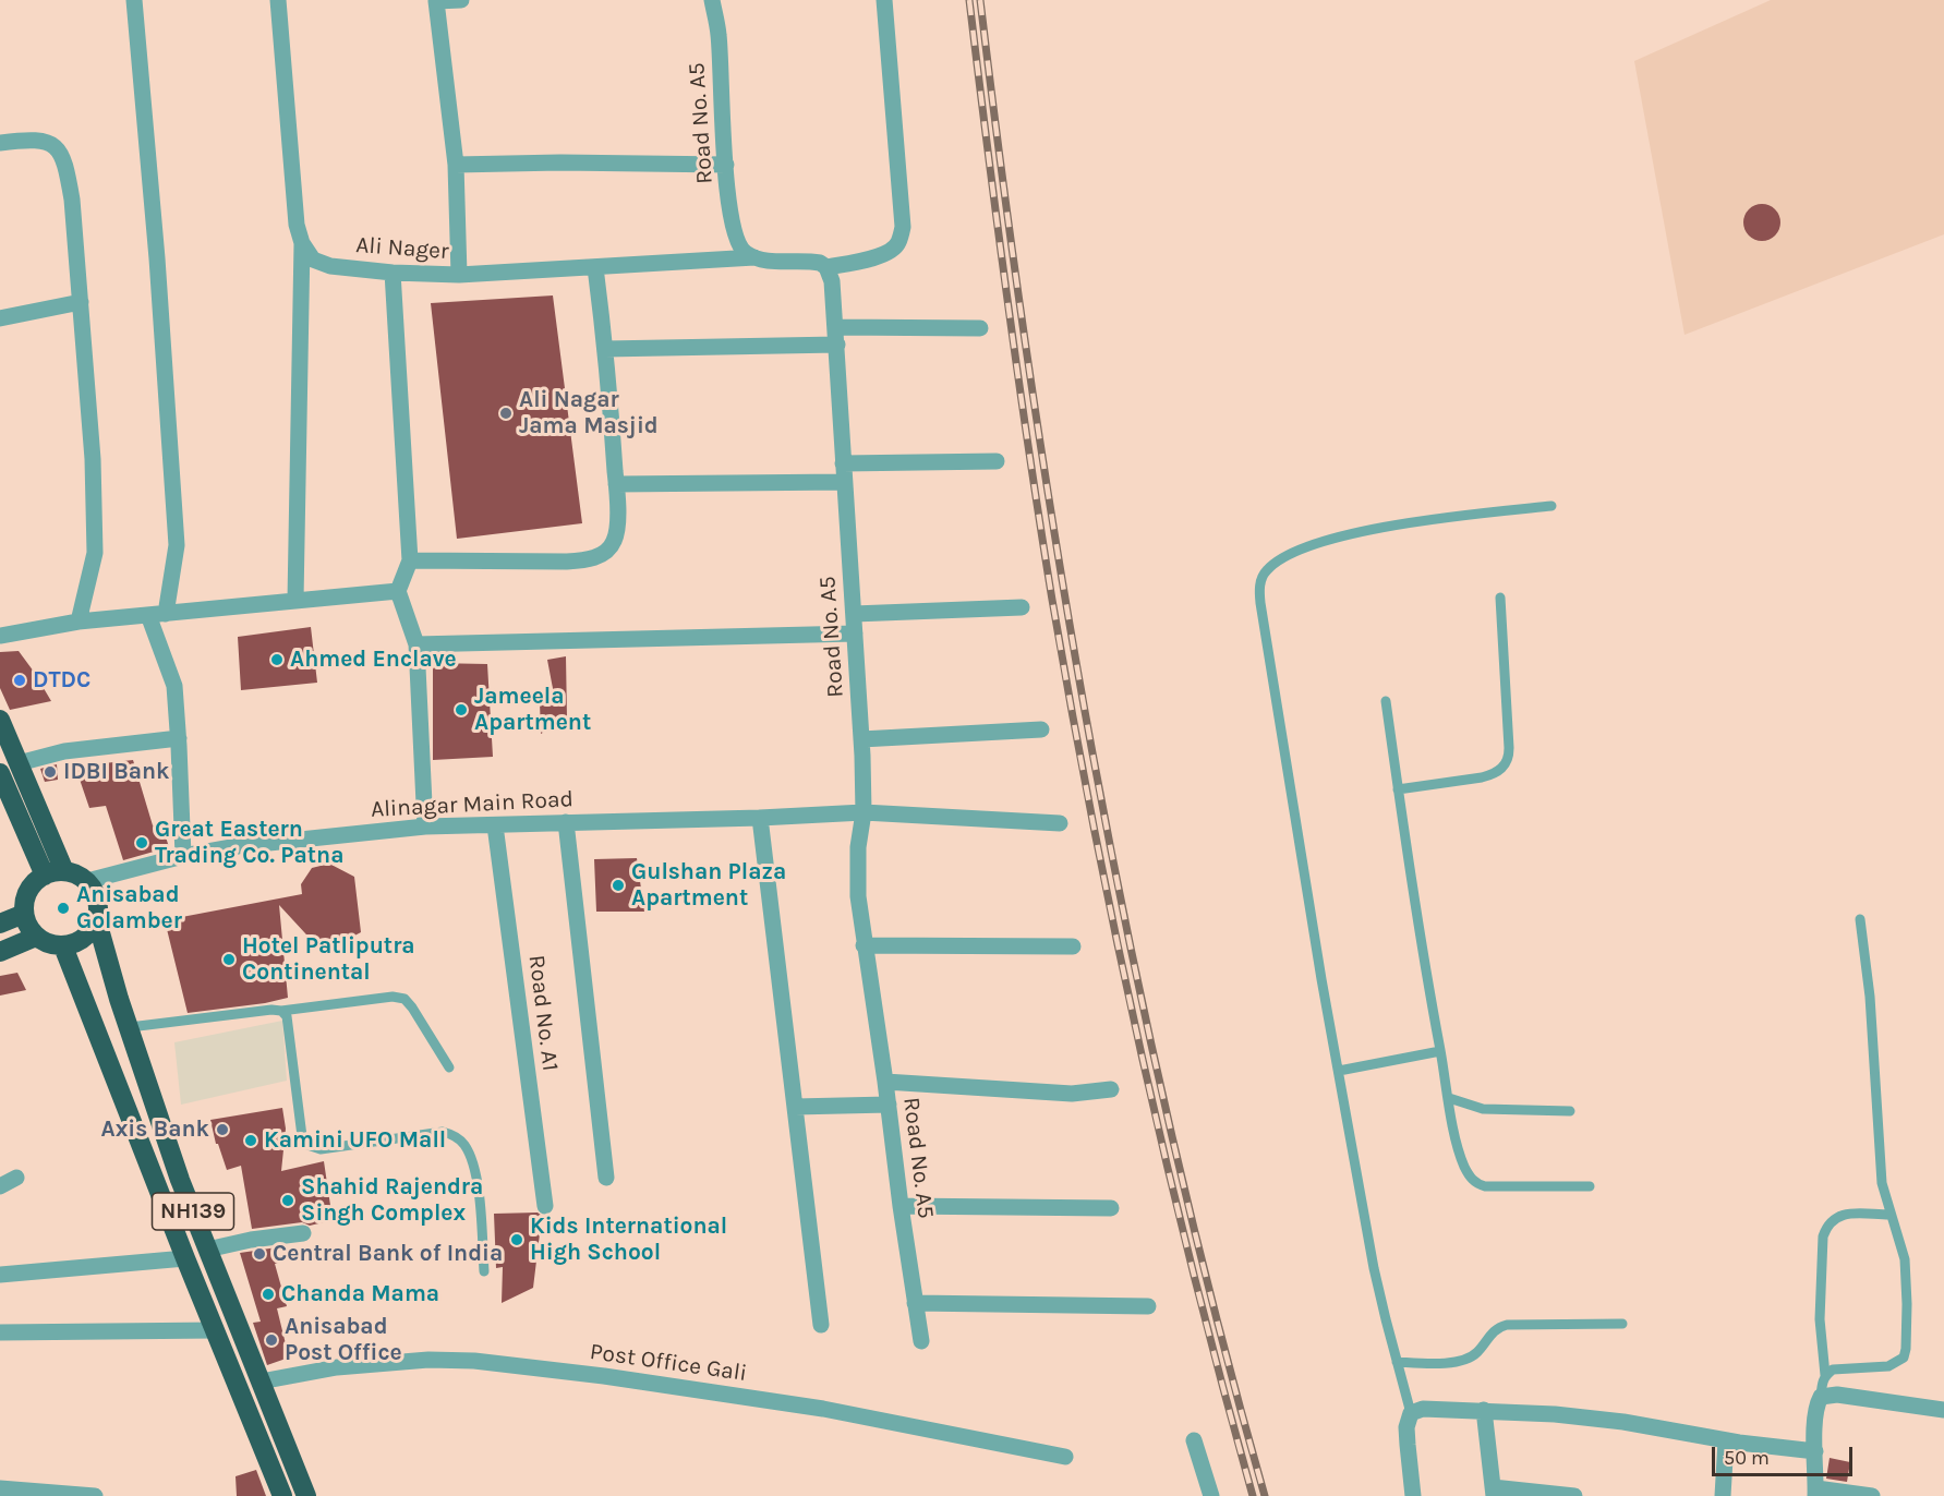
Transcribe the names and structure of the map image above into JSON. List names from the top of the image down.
{
  "streets": {
    "highway": ["NH139"],
    "street": [
      "Road No. A5",
      "Ali Nager",
      "Alinagar Main Road",
      "Road No. A1",
      "Post Office Gali"
    ]
  },
  "crossings": [
    ["Road No. A5", "Ali Nager"],
    ["Road No. A5", "Alinagar Main Road"],
    ["Alinagar Main Road", "Road No. A1"],
    ["Alinagar Main Road", "NH139"],
    ["NH139", "Post Office Gali"]
  ],
  "places": [
    "Ali Nagar Jama Masjid",
    "Ahmed Enclave",
    "DTDC",
    "Jameela Apartment",
    "IDBI Bank",
    "Great Eastern Trading Co. Patna",
    "Gulshan Plaza Apartment",
    "Anisabad Golamber",
    "Hotel Patliputra Continental",
    "Axis Bank",
    "Kamini UFO Mall",
    "Shahid Rajendra Singh Complex",
    "Kids International High School",
    "Central Bank of India",
    "Chanda Mama",
    "Anisabad Post Office"
  ],
  "scale_bar": "50 m"
}
